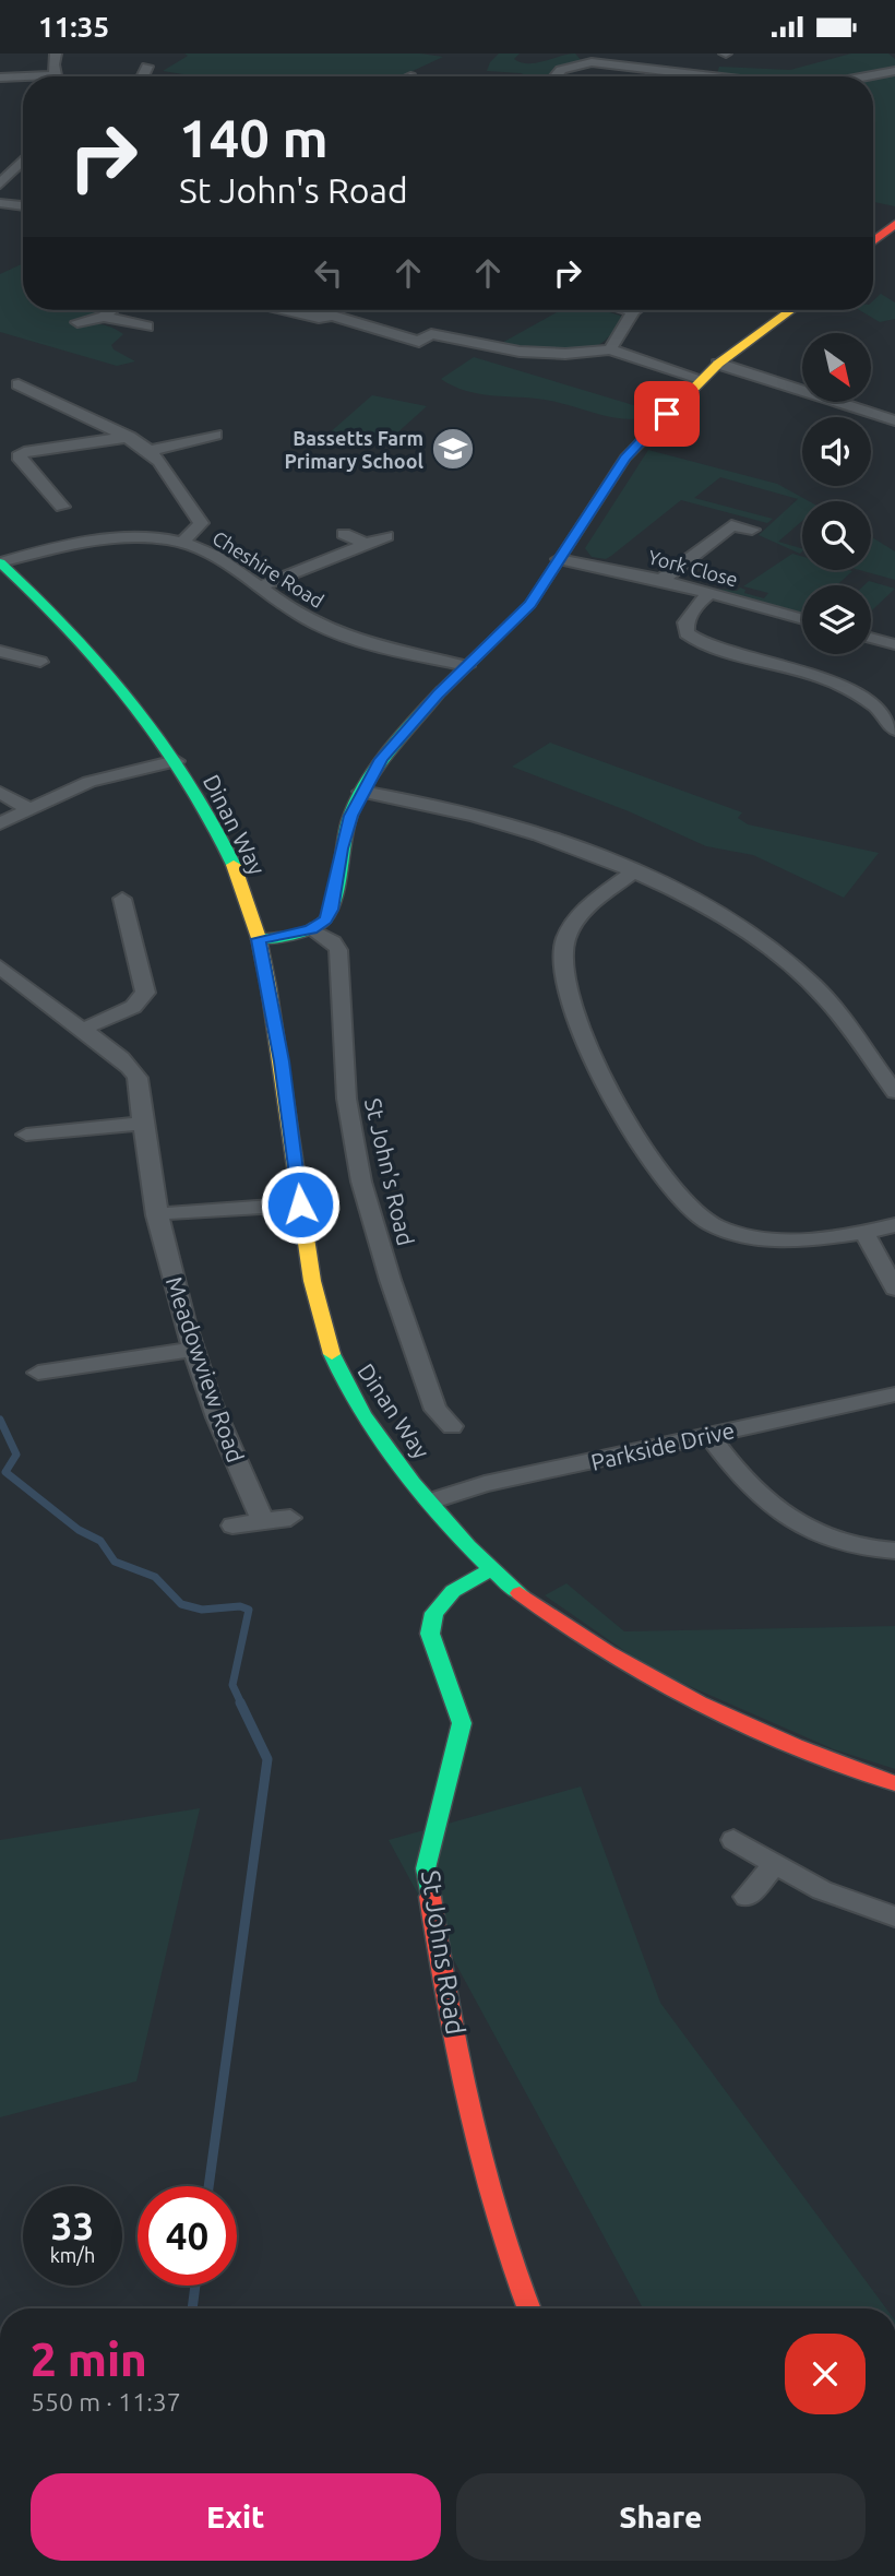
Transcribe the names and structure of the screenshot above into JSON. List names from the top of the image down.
{
  "streets": {
    "street": [
      "York Close",
      "Cheshire Road",
      "Dinan Way",
      "St John's Road",
      "Meadowview Road",
      "Parkside Drive",
      "St Johns Road"
    ]
  },
  "crossings": [
    ["Cheshire Road", "Dinan Way"],
    ["Dinan Way", "Parkside Drive"],
    ["Dinan Way", "St Johns Road"]
  ],
  "places": {
    "school or university": ["Bassetts Farm Primary School"]
  },
  "north": "bottom right",
  "page": {
    "status": "11:35",
    "turn": ["140 m", "St John's Road"],
    "speed": "33 km/h",
    "limit": "40",
    "heading": ["2 min", "550 m · 11:37"],
    "buttons": ["Exit", "Share"]
  }
}
